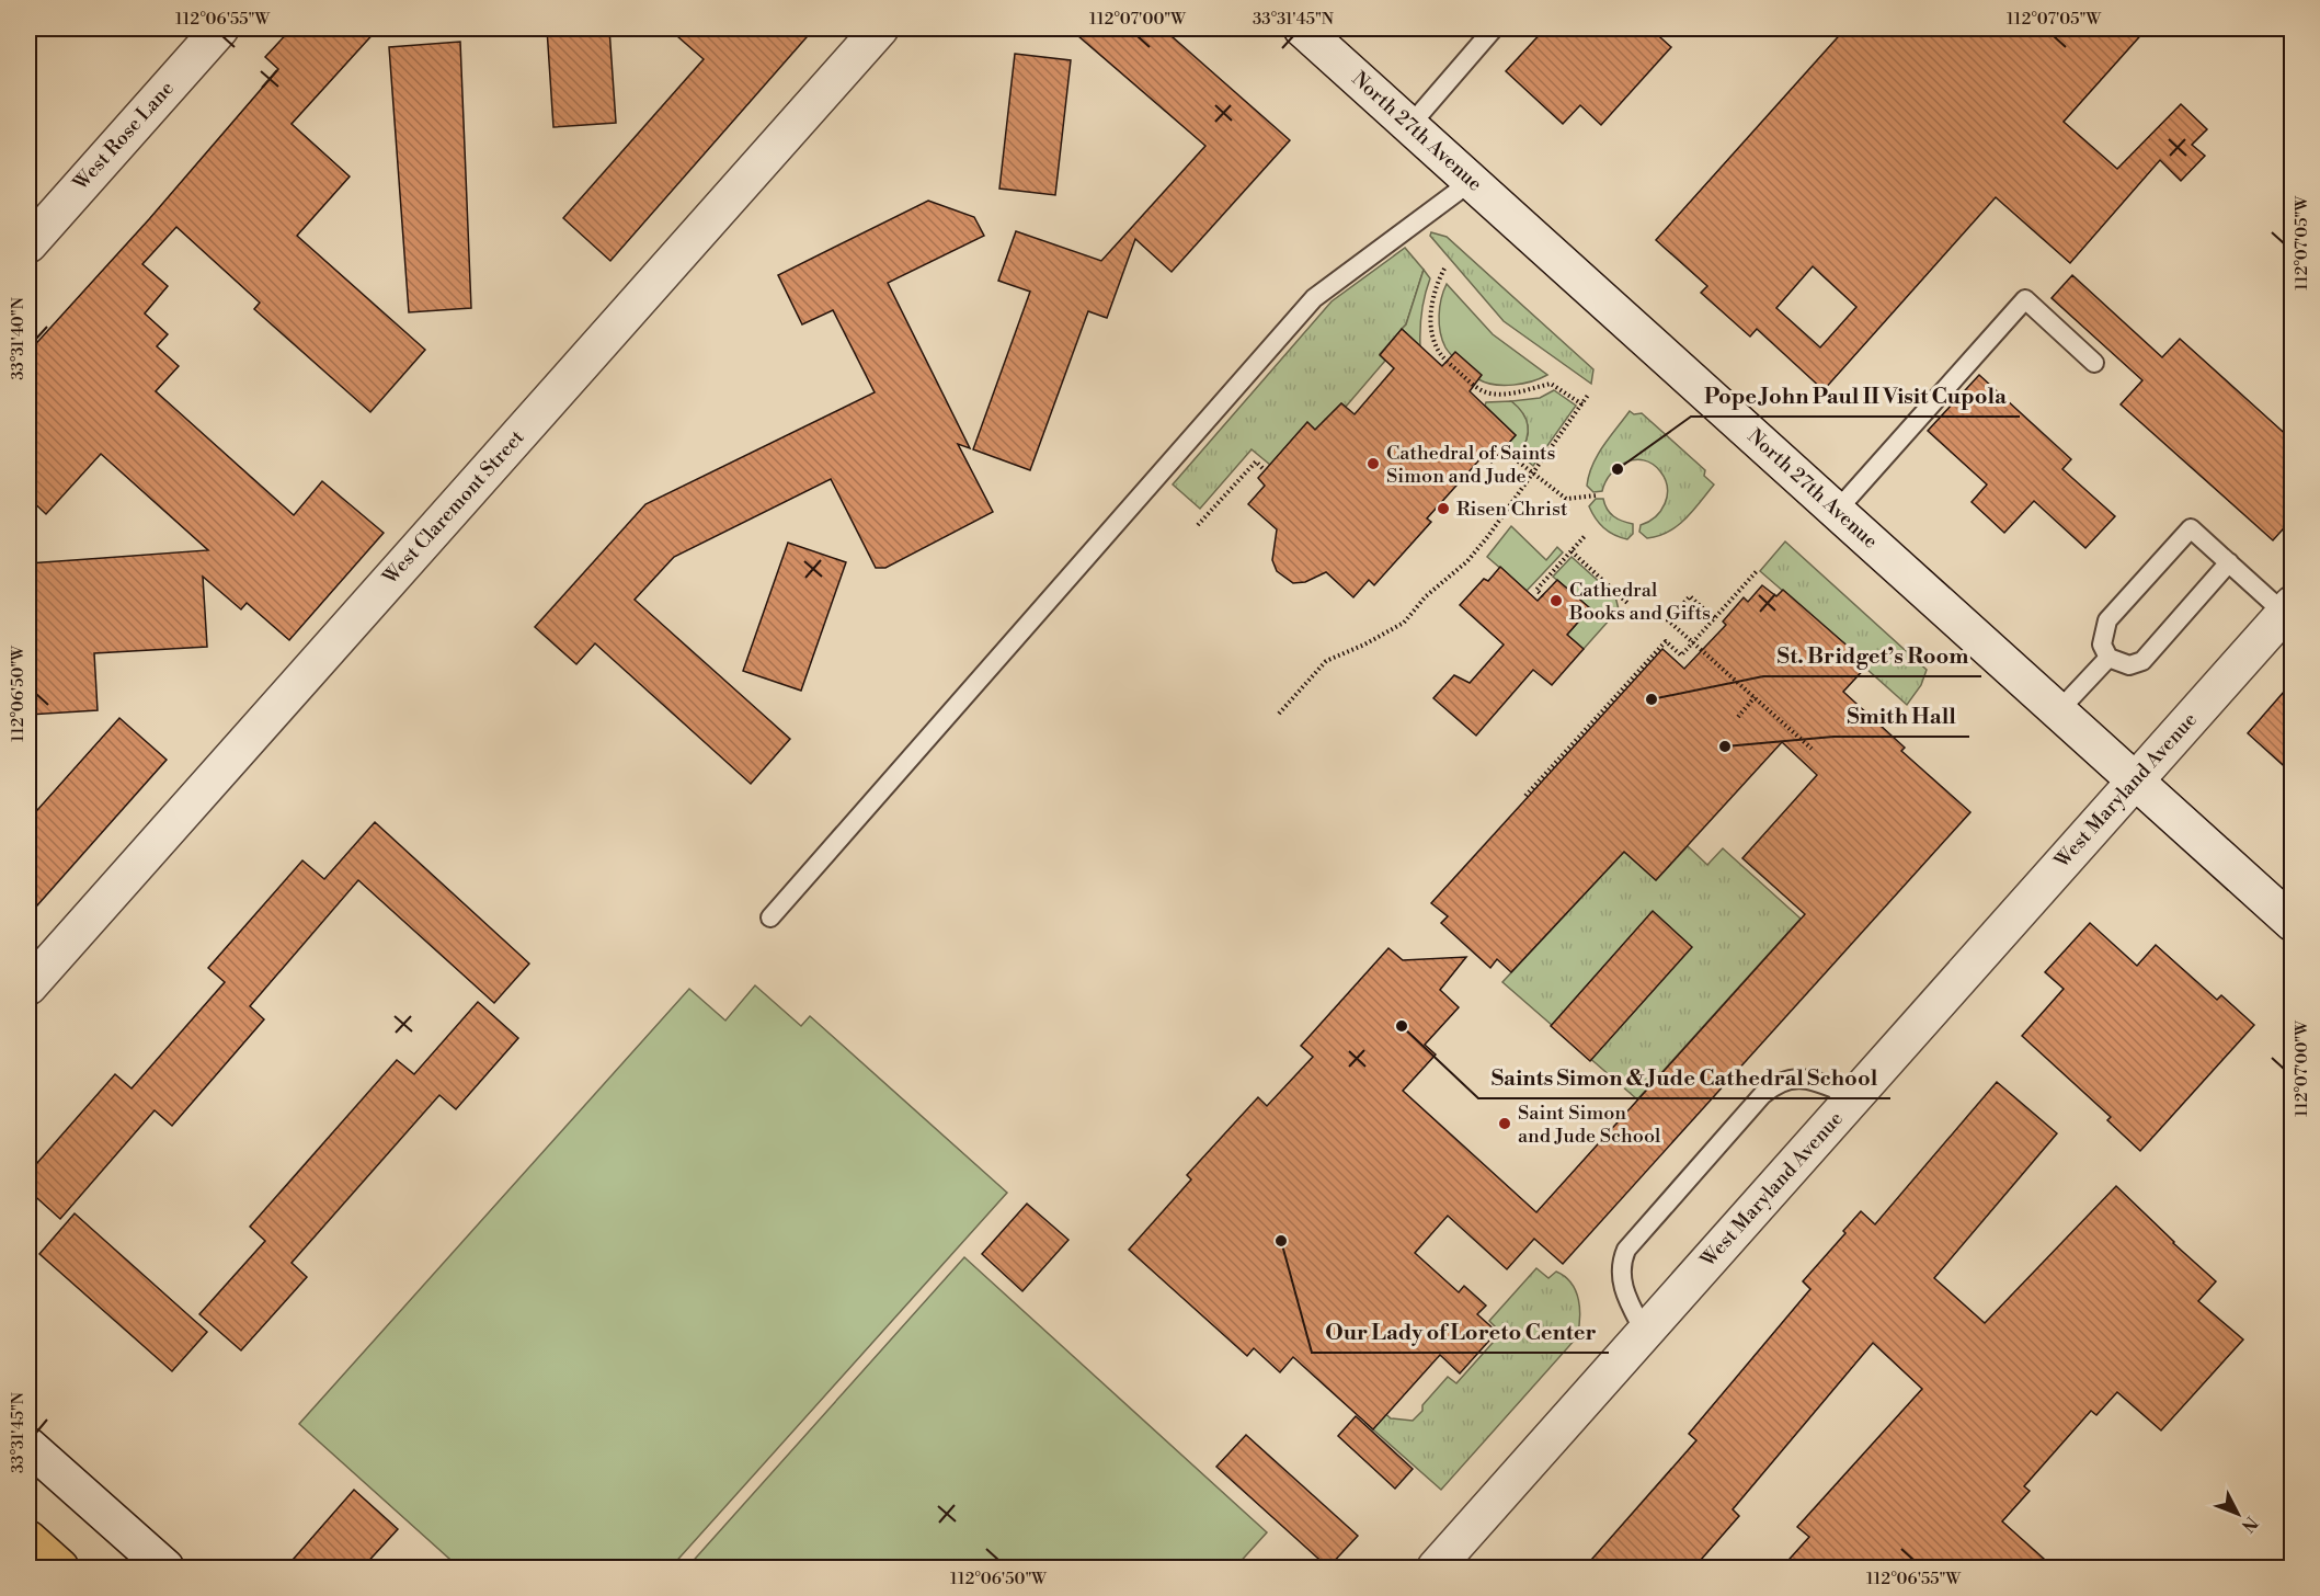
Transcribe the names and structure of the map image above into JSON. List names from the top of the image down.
{
  "streets": {
    "street": [
      "North 27th Avenue",
      "West Rose Lane",
      "West Claremont Street",
      "West Maryland Avenue"
    ]
  },
  "crossings": [
    ["North 27th Avenue", "West Maryland Avenue"]
  ],
  "places": [
    "Cathedral of Saints Simon and Jude",
    "Pope John Paul II Visit Cupola",
    "Risen Christ",
    "Cathedral Books and Gifts",
    "St. Bridget’s Room",
    "Smith Hall",
    "Saints Simon & Jude Cathedral School",
    "Saint Simon and Jude School",
    "Our Lady of Loreto Center"
  ],
  "north": "bottom right",
  "coordinates": [
    "112°06'55\"W",
    "112°07'00\"W",
    "33°31'45\"N",
    "112°07'05\"W",
    "33°31'40\"N",
    "112°06'50\"W"
  ]
}
